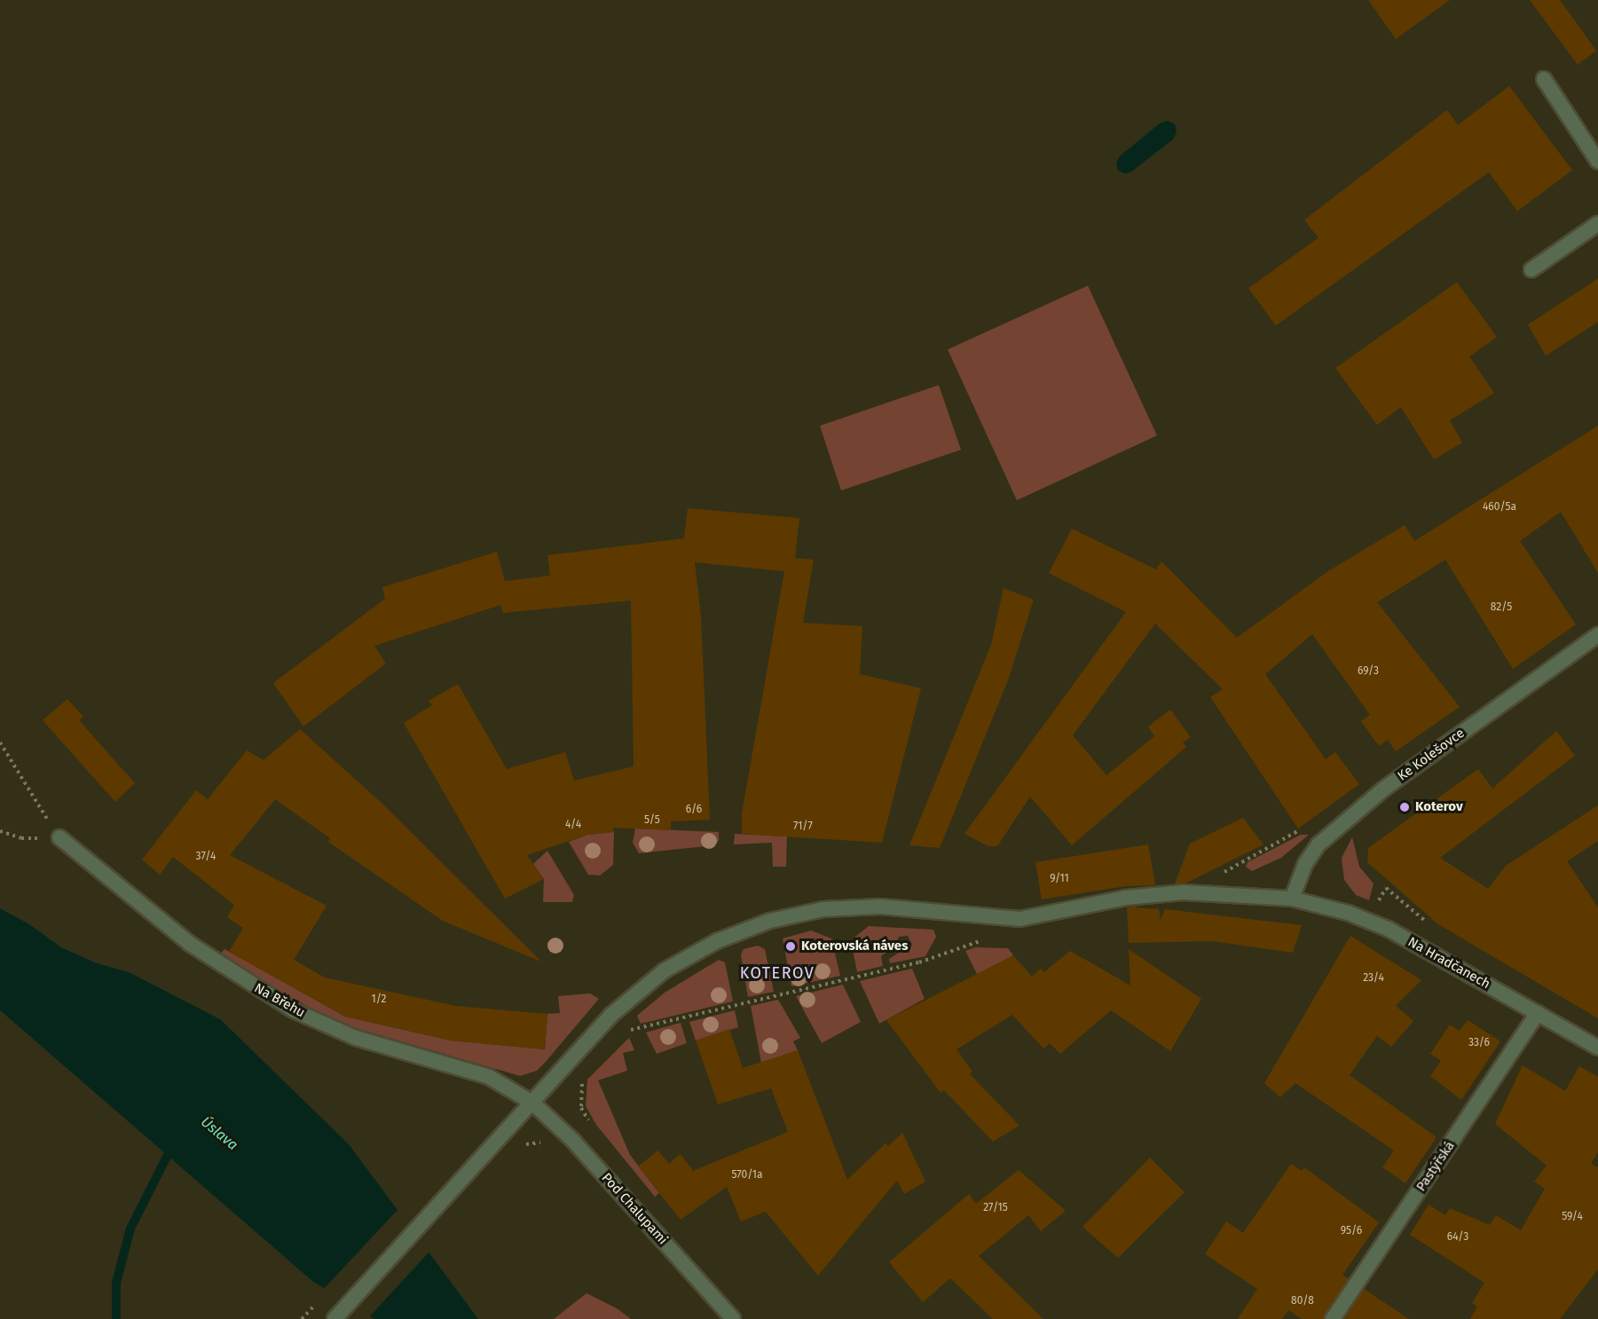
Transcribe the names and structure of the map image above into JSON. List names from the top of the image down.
{
  "streets": {
    "street": [
      "Ke Kolešovce",
      "Na Hradčanech",
      "Na Břehu",
      "Pastýřská",
      "Pod Chalupami"
    ]
  },
  "crossings": [
    ["Ke Kolešovce", "Na Hradčanech"],
    ["Na Hradčanech", "Pastýřská"],
    ["Na Břehu", "Pod Chalupami"]
  ],
  "districts": ["KOTEROV"],
  "water": ["Úslava"],
  "places": ["Koterov", "Koterovská náves"],
  "house_numbers": [
    "460/5a",
    "82/5",
    "69/3",
    "6/6",
    "5/5",
    "4/4",
    "71/7",
    "37/4",
    "9/11",
    "23/4",
    "1/2",
    "33/6",
    "570/1a",
    "27/15",
    "59/4",
    "95/6",
    "64/3",
    "80/8"
  ]
}
